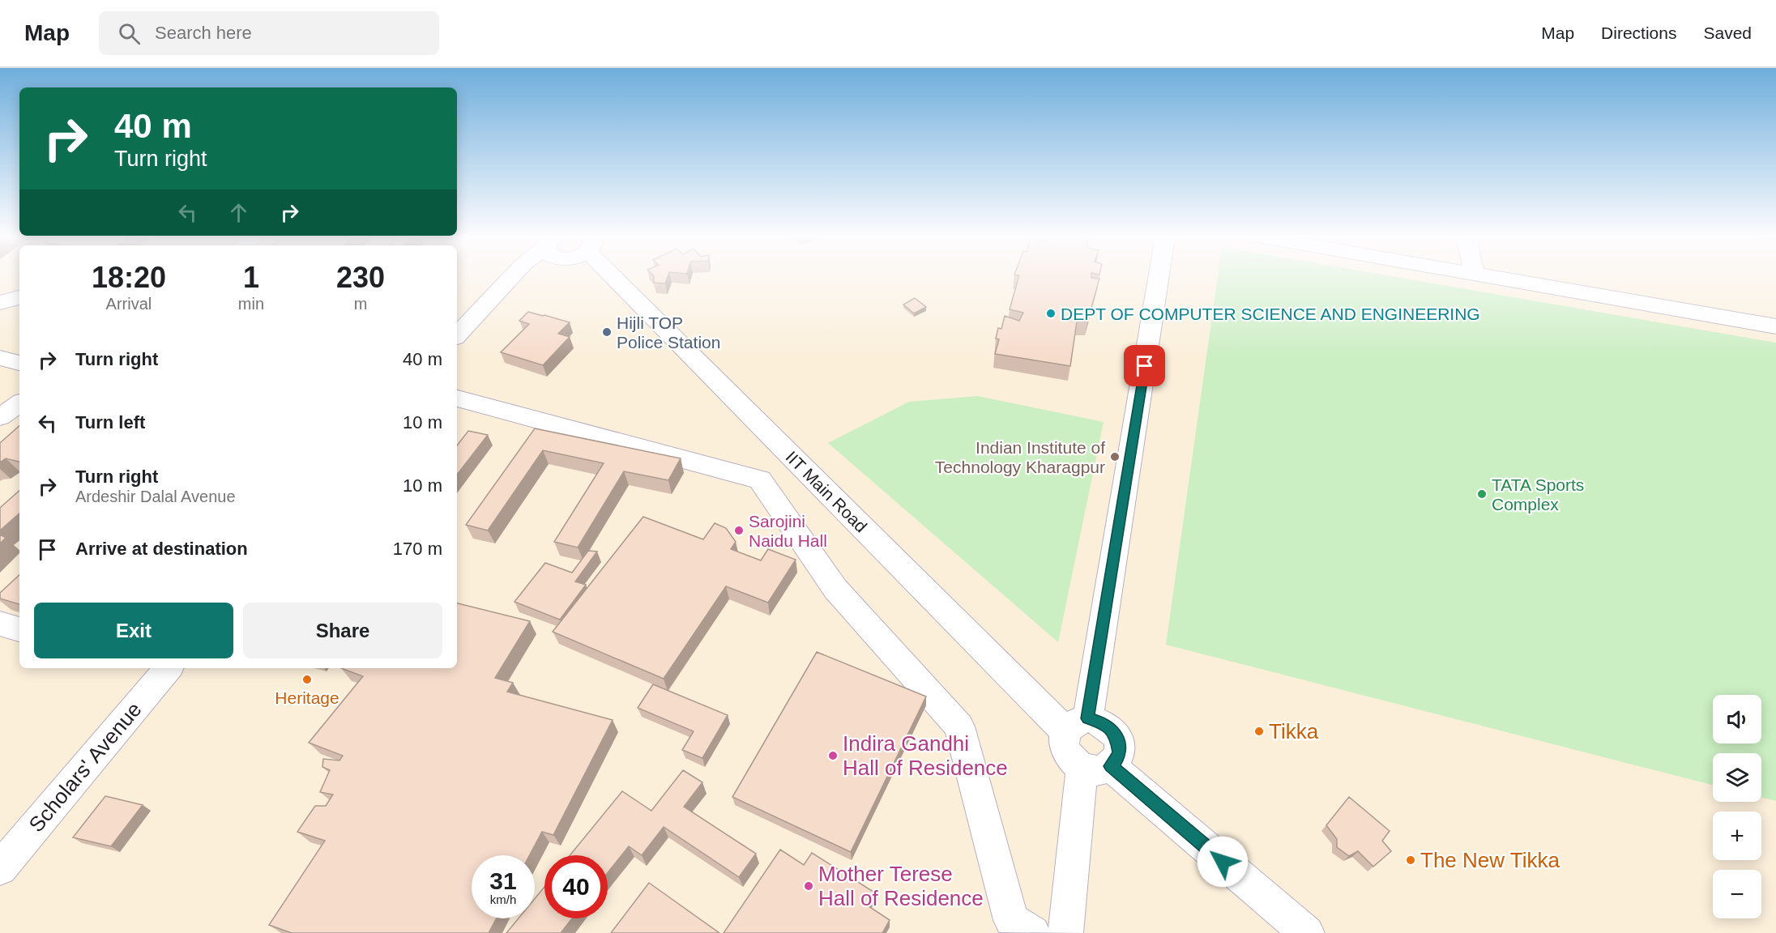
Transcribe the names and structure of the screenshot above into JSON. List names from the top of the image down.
{
  "streets": {
    "street": ["IIT Main Road", "Scholars' Avenue"]
  },
  "places": [
    "DEPT OF COMPUTER SCIENCE AND ENGINEERING",
    "Hijli TOP Police Station",
    "Indian Institute of Technology Kharagpur",
    "TATA Sports Complex",
    "Sarojini Naidu Hall",
    "Heritage",
    "Tikka",
    "Indira Gandhi Hall of Residence",
    "The New Tikka",
    "Mother Terese Hall of Residence"
  ],
  "page": {
    "header": "Map",
    "search": "Search here",
    "nav": ["Map", "Directions", "Saved"],
    "turn": ["40 m", "Turn right"],
    "eta": [
      "18:20",
      "Arrival",
      "1",
      "min",
      "230",
      "m"
    ],
    "list": [
      {
        "name": "Turn right",
        "value": "40 m"
      },
      {
        "name": "Turn left",
        "value": "10 m"
      },
      {
        "name": "Turn right",
        "note": "Ardeshir Dalal Avenue",
        "value": "10 m"
      },
      {
        "name": "Arrive at destination",
        "value": "170 m"
      }
    ],
    "buttons": ["Exit", "Share"],
    "map_buttons": ["+", "−"],
    "speed": "31 km/h",
    "limit": "40"
  }
}
